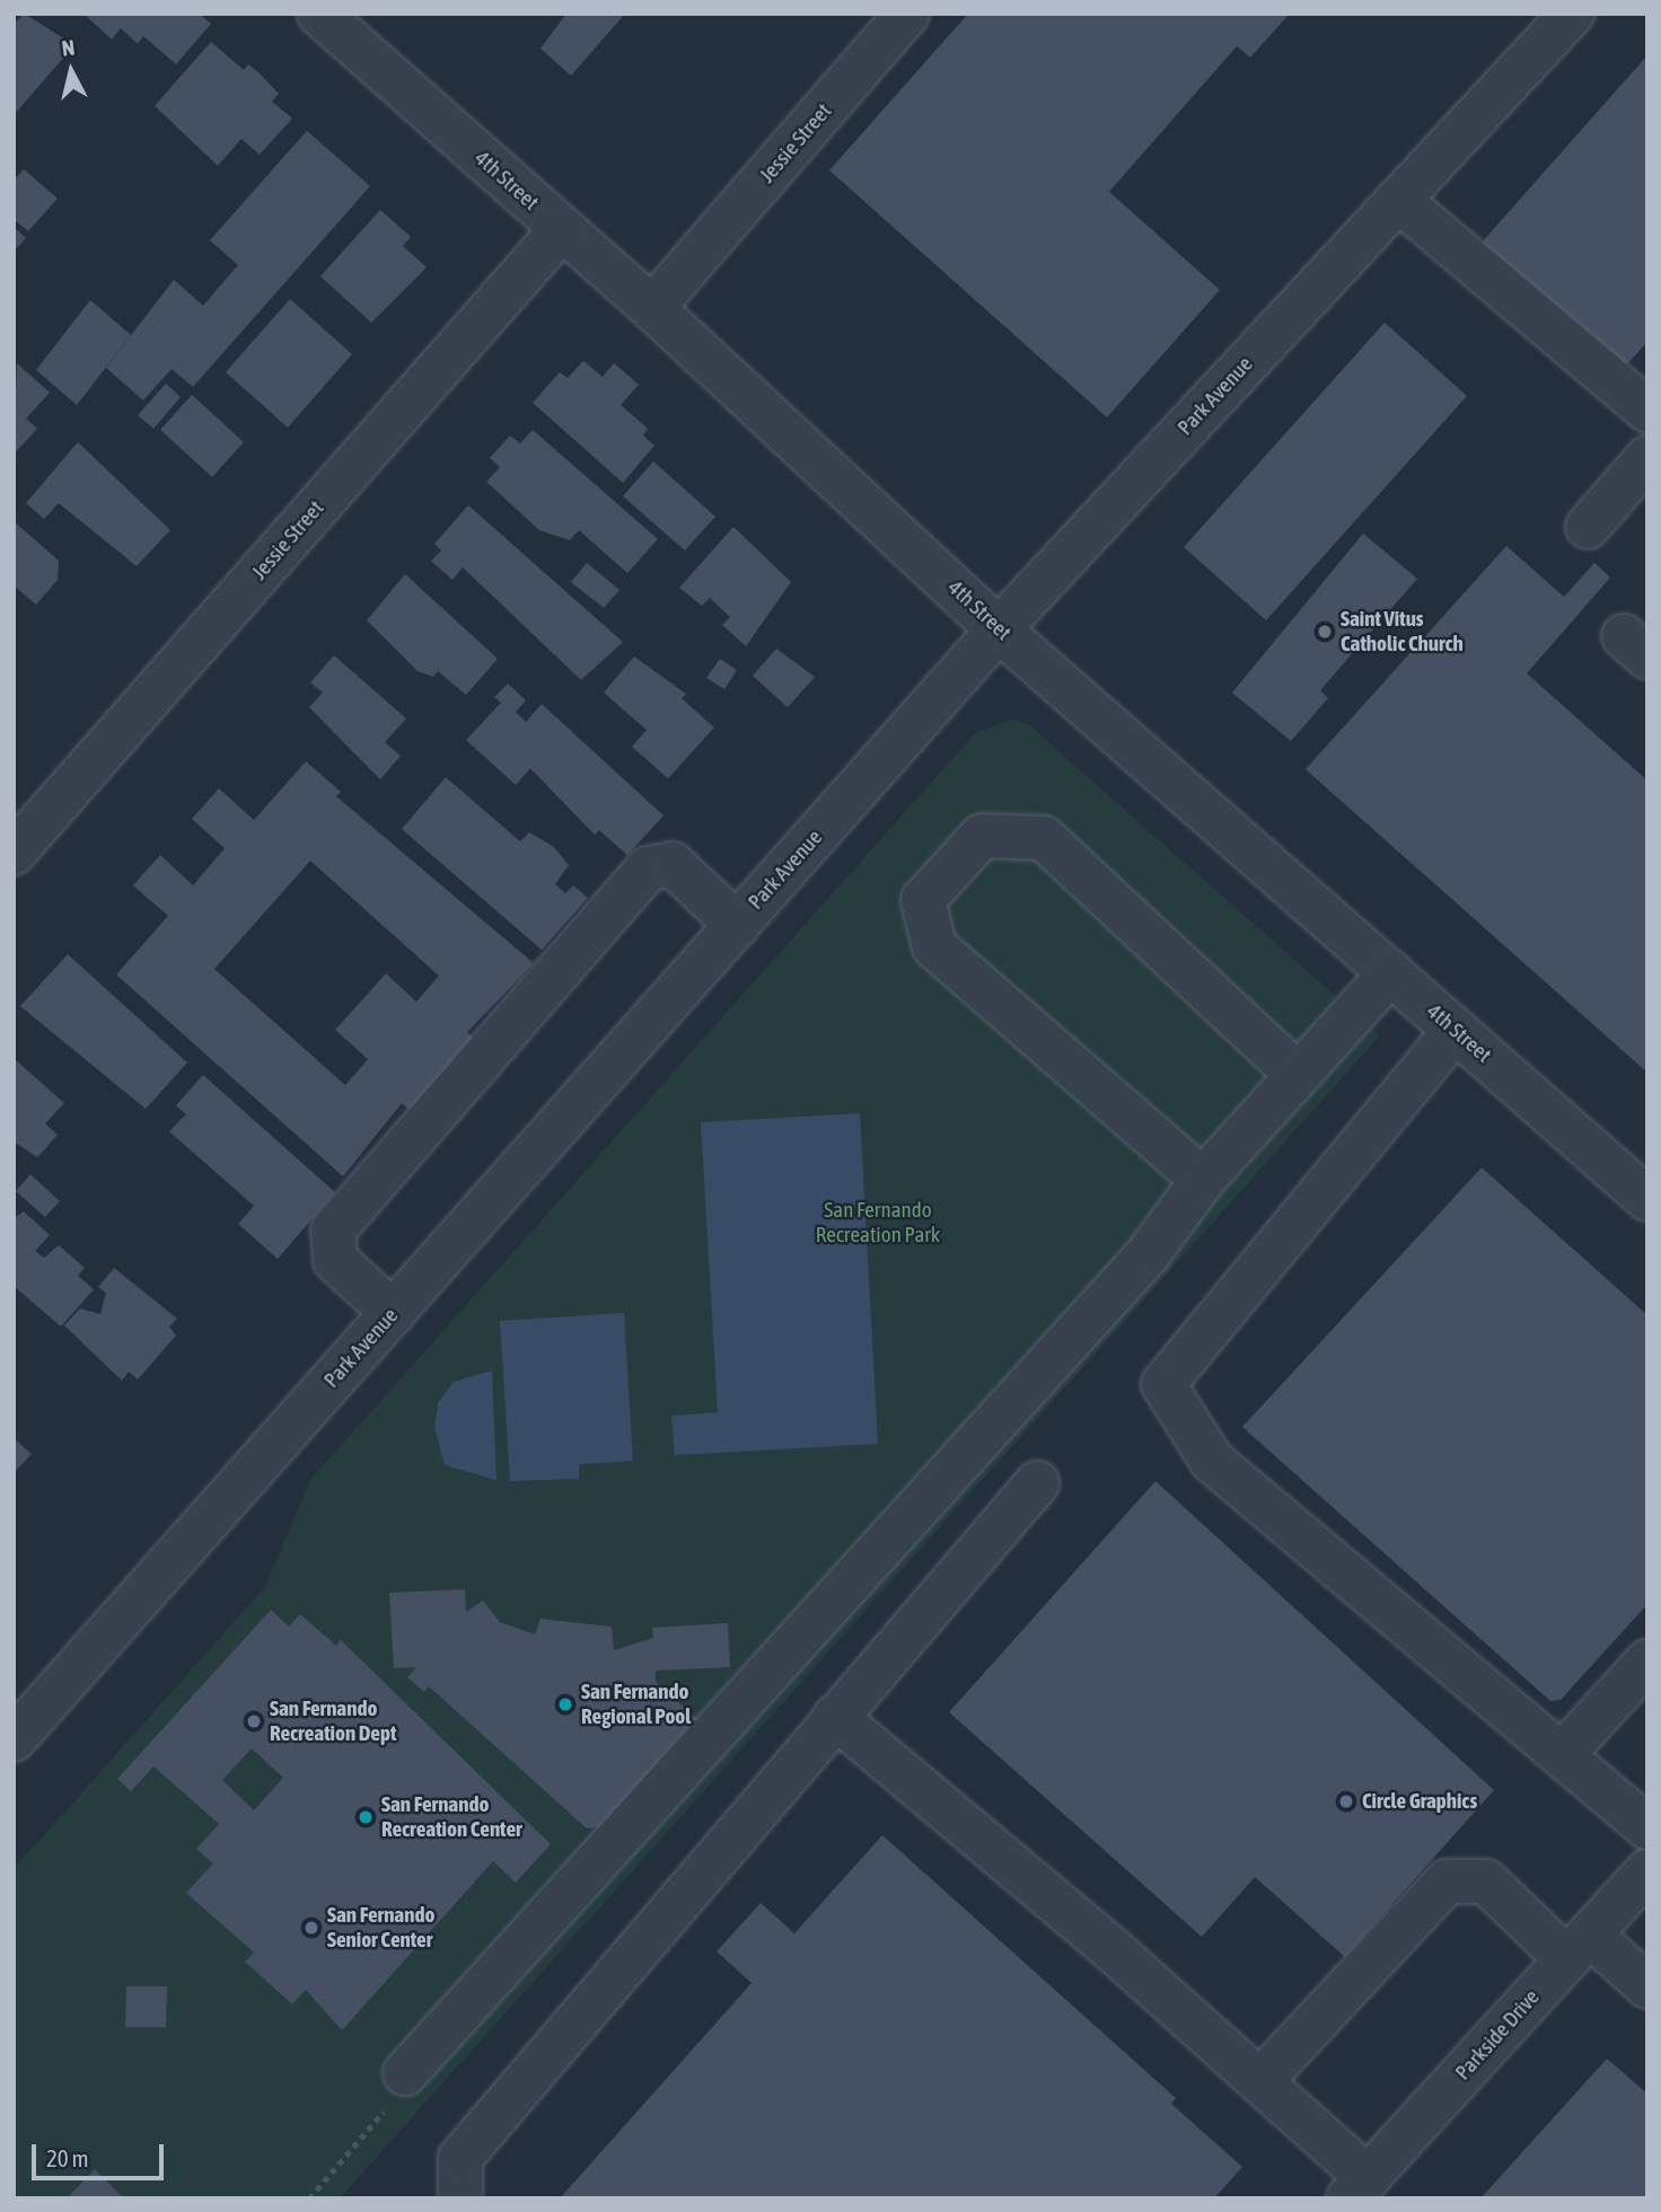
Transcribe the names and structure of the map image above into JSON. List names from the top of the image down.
{
  "streets": {
    "street": [
      "Jessie Street",
      "4th Street",
      "Park Avenue",
      "Parkside Drive"
    ]
  },
  "crossings": [
    ["Jessie Street", "4th Street"],
    ["4th Street", "Park Avenue"]
  ],
  "parks": ["San Fernando Recreation Park"],
  "places": [
    "Saint Vitus Catholic Church",
    "San Fernando Regional Pool",
    "San Fernando Recreation Dept",
    "Circle Graphics",
    "San Fernando Recreation Center",
    "San Fernando Senior Center"
  ],
  "scale_bar": "20 m",
  "north": "top"
}
